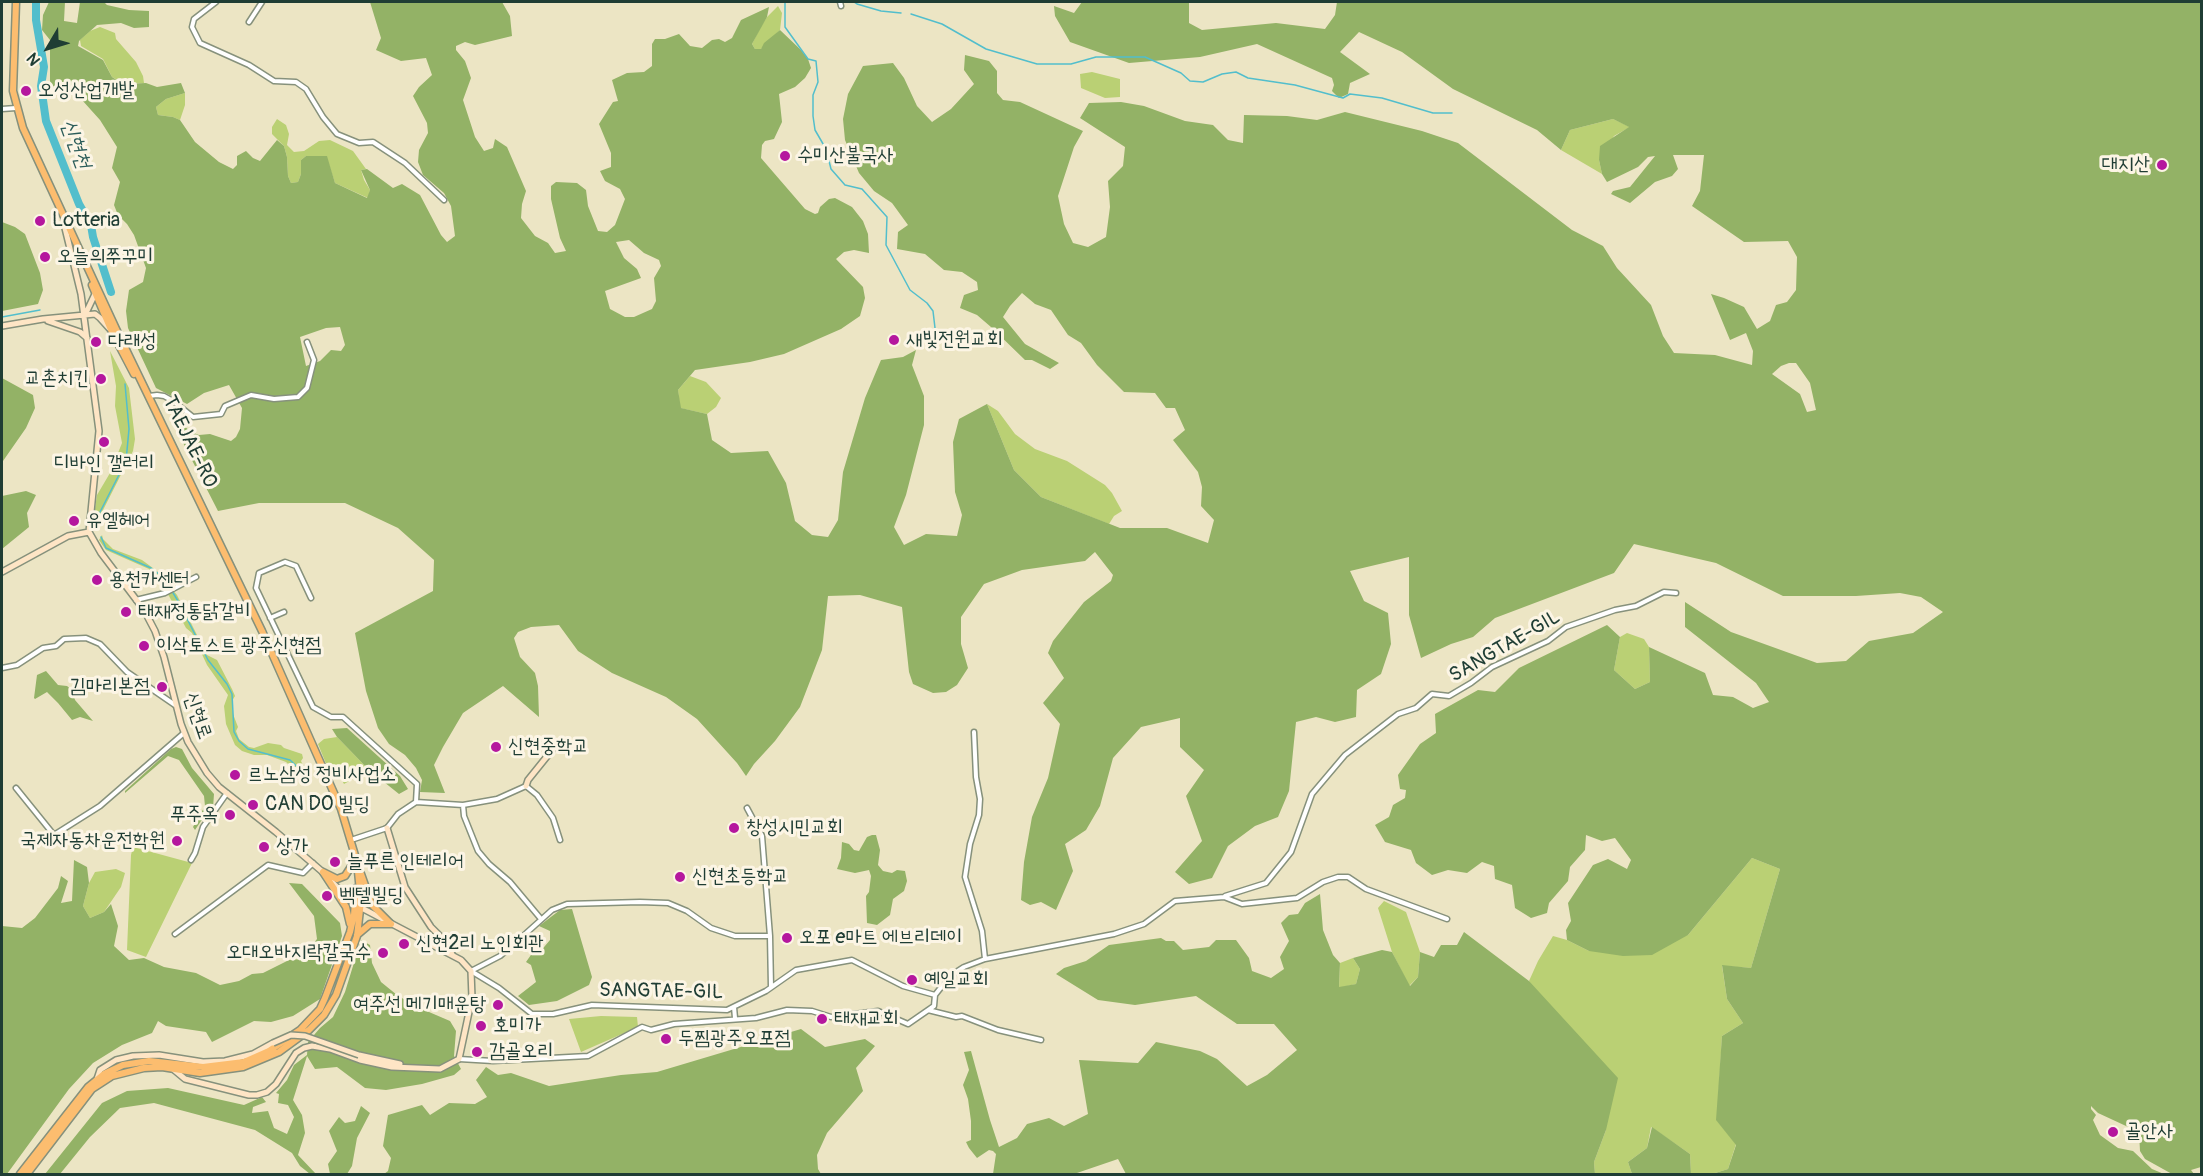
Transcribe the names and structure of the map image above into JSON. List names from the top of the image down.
{
  "streets": {
    "main road": ["TAEJAE-RO", "신현로"],
    "street": ["SANGTAE-GIL"]
  },
  "crossings": [
    ["TAEJAE-RO", "신현로"],
    ["SANGTAE-GIL", "신현로"]
  ],
  "water": ["신현천"],
  "places": [
    "오성산업개발",
    "수미산불국사",
    "대지산",
    "Lotteria",
    "오늘의쭈꾸미",
    "새빛전원교회",
    "다래성",
    "교촌치킨",
    "디바인 갤러리",
    "유엘헤어",
    "용천카센터",
    "태재정통닭갈비",
    "이삭토스트 광주신현점",
    "김마리본점",
    "신현중학교",
    "르노삼성 정비사업소",
    "CAN DO 빌딩",
    "푸주옥",
    "창성시민교회",
    "국제자동차운전학원",
    "상가",
    "늘푸른 인테리어",
    "신현초등학교",
    "벡텔빌딩",
    "오포 e마트 에브리데이",
    "신현2리 노인회관",
    "오대오바지락칼국수",
    "예일교회",
    "여주선 메기매운탕",
    "태재교회",
    "호미가",
    "두찜광주오포점",
    "감골오리",
    "골안사"
  ],
  "north": "bottom left"
}
